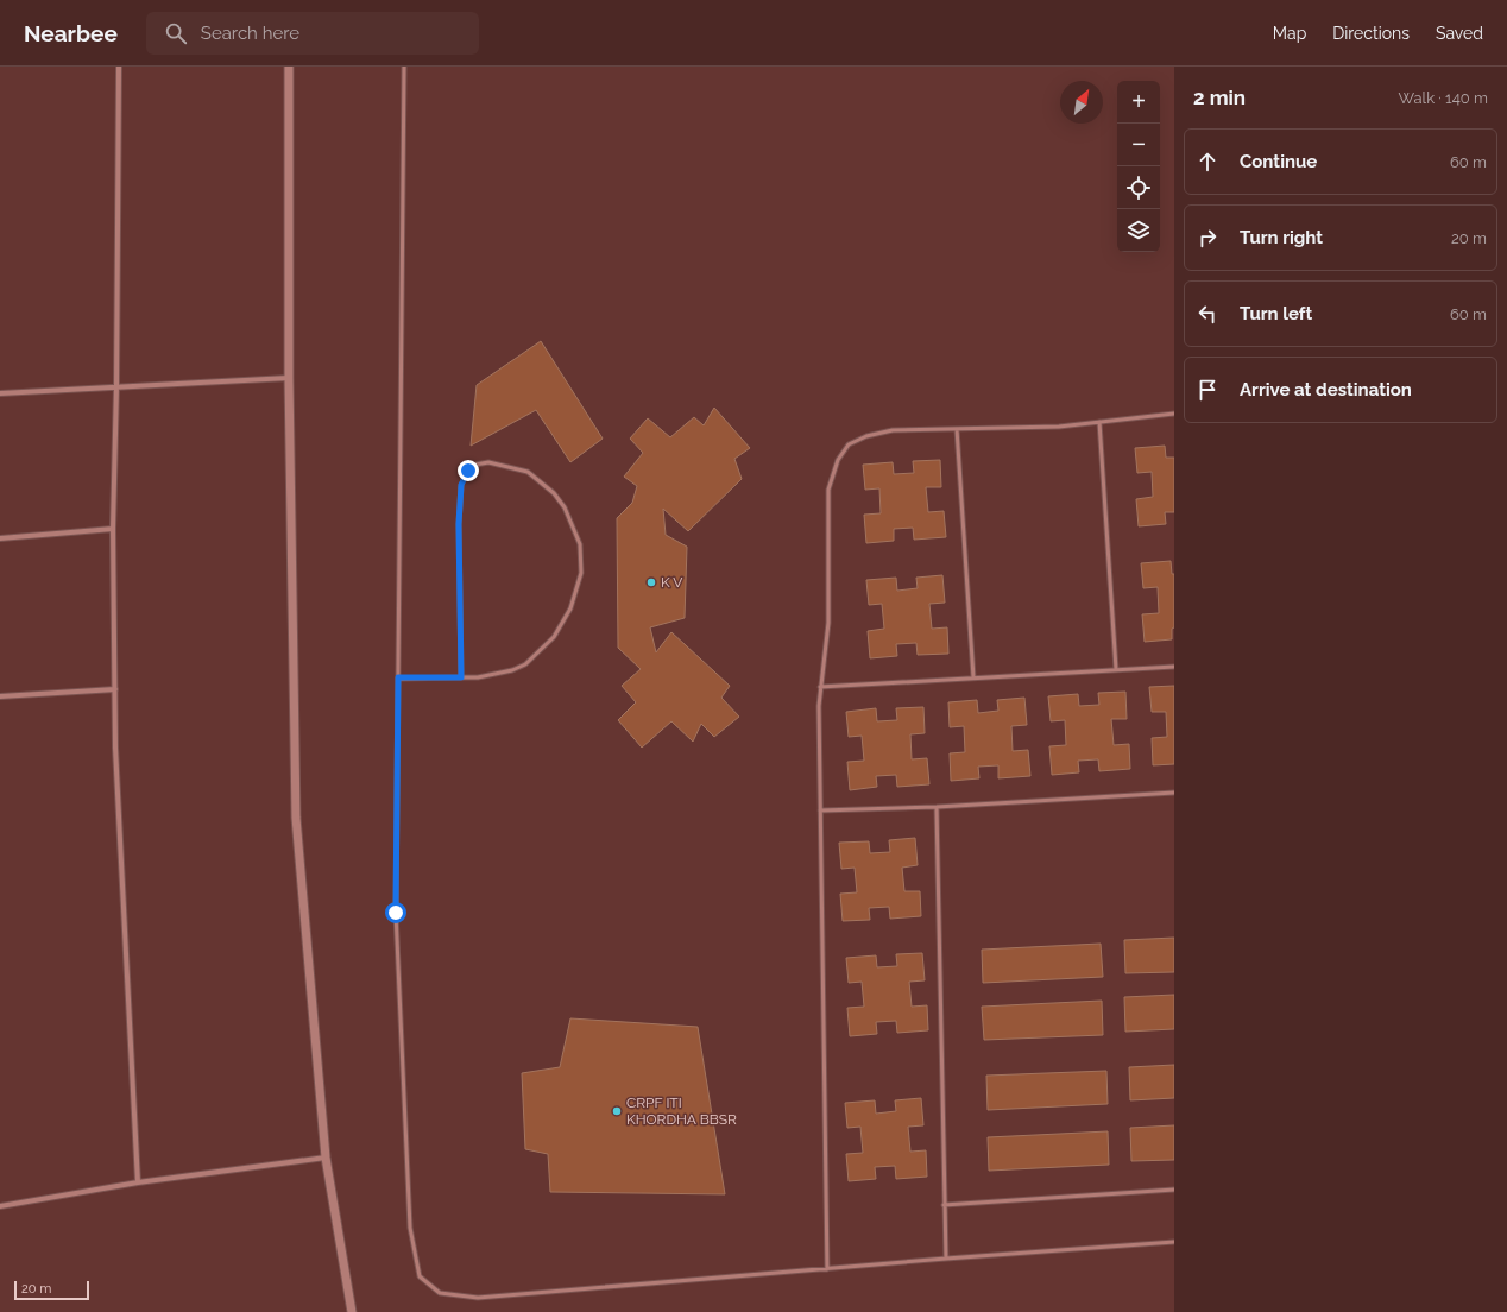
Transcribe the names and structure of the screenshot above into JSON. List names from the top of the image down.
{
  "places": ["K V", "CRPF ITI KHORDHA BBSR"],
  "scale_bar": "20 m",
  "north": "top right",
  "page": {
    "header": "Nearbee",
    "search": "Search here",
    "nav": ["Map", "Directions", "Saved"],
    "heading": ["2 min", "Walk · 140 m"],
    "map_buttons": ["+", "−"],
    "list": [
      ["Continue", "60 m"],
      ["Turn right", "20 m"],
      ["Turn left", "60 m"],
      "Arrive at destination"
    ],
    "scale": "20 m"
  }
}
